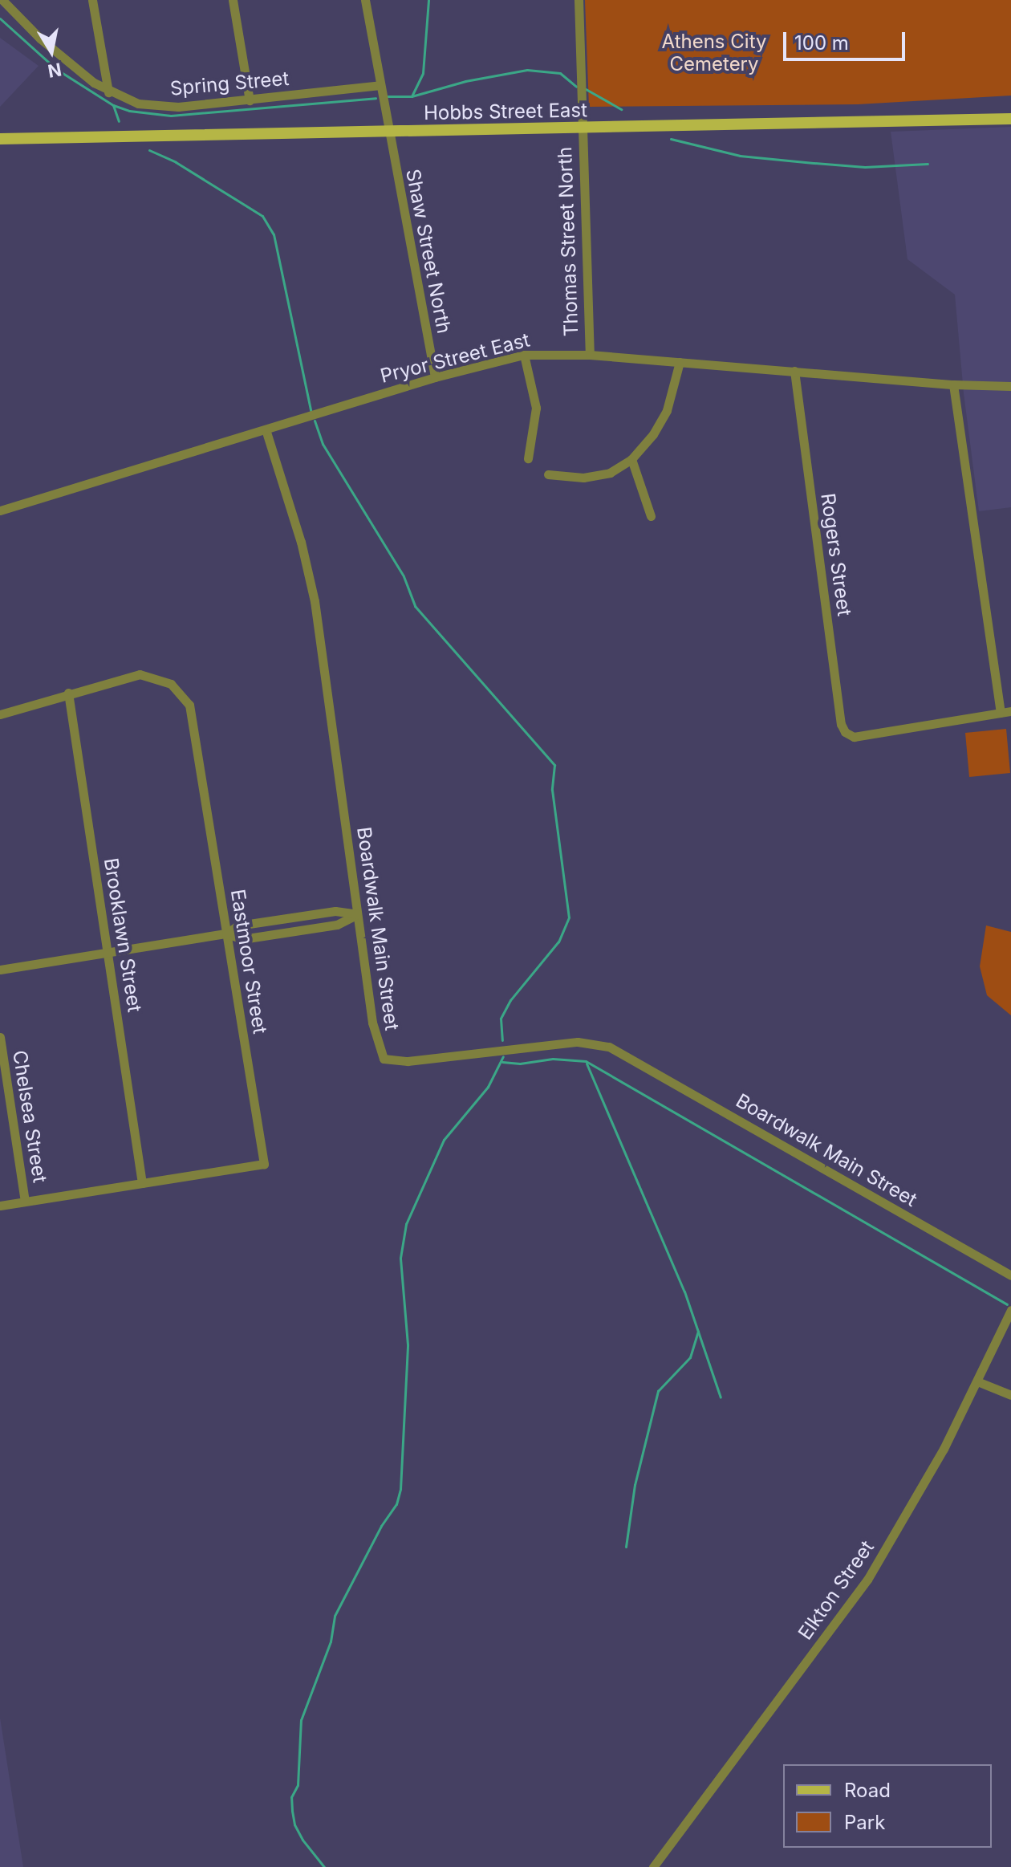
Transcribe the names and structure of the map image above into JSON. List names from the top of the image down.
{
  "streets": {
    "main road": ["Hobbs Street East"],
    "street": [
      "Spring Street",
      "Thomas Street North",
      "Shaw Street North",
      "Pryor Street East",
      "Rogers Street",
      "Boardwalk Main Street",
      "Brooklawn Street",
      "Eastmoor Street",
      "Chelsea Street",
      "Elkton Street"
    ]
  },
  "crossings": [
    ["Spring Street", "Shaw Street North"],
    ["Hobbs Street East", "Thomas Street North"],
    ["Hobbs Street East", "Shaw Street North"],
    ["Thomas Street North", "Pryor Street East"],
    ["Shaw Street North", "Pryor Street East"],
    ["Pryor Street East", "Rogers Street"],
    ["Pryor Street East", "Boardwalk Main Street"],
    ["Brooklawn Street", "Eastmoor Street"],
    ["Eastmoor Street", "Chelsea Street"]
  ],
  "parks": ["Athens City Cemetery"],
  "legend": ["Road", "Park"],
  "scale_bar": "100 m",
  "north": "bottom"
}
